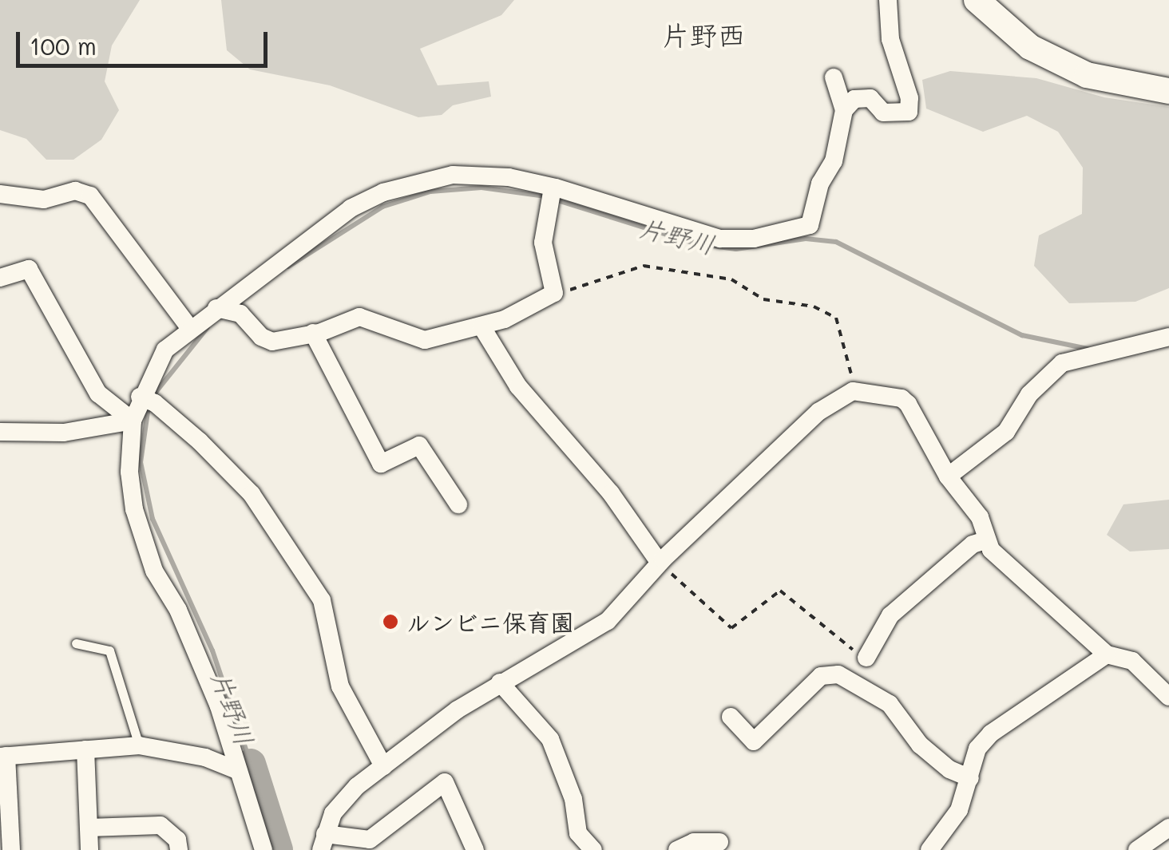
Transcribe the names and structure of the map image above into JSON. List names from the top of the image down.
{
  "districts": ["片野西"],
  "water": ["片野川"],
  "places": ["ルンビニ保育園"],
  "scale_bar": "100 m"
}
